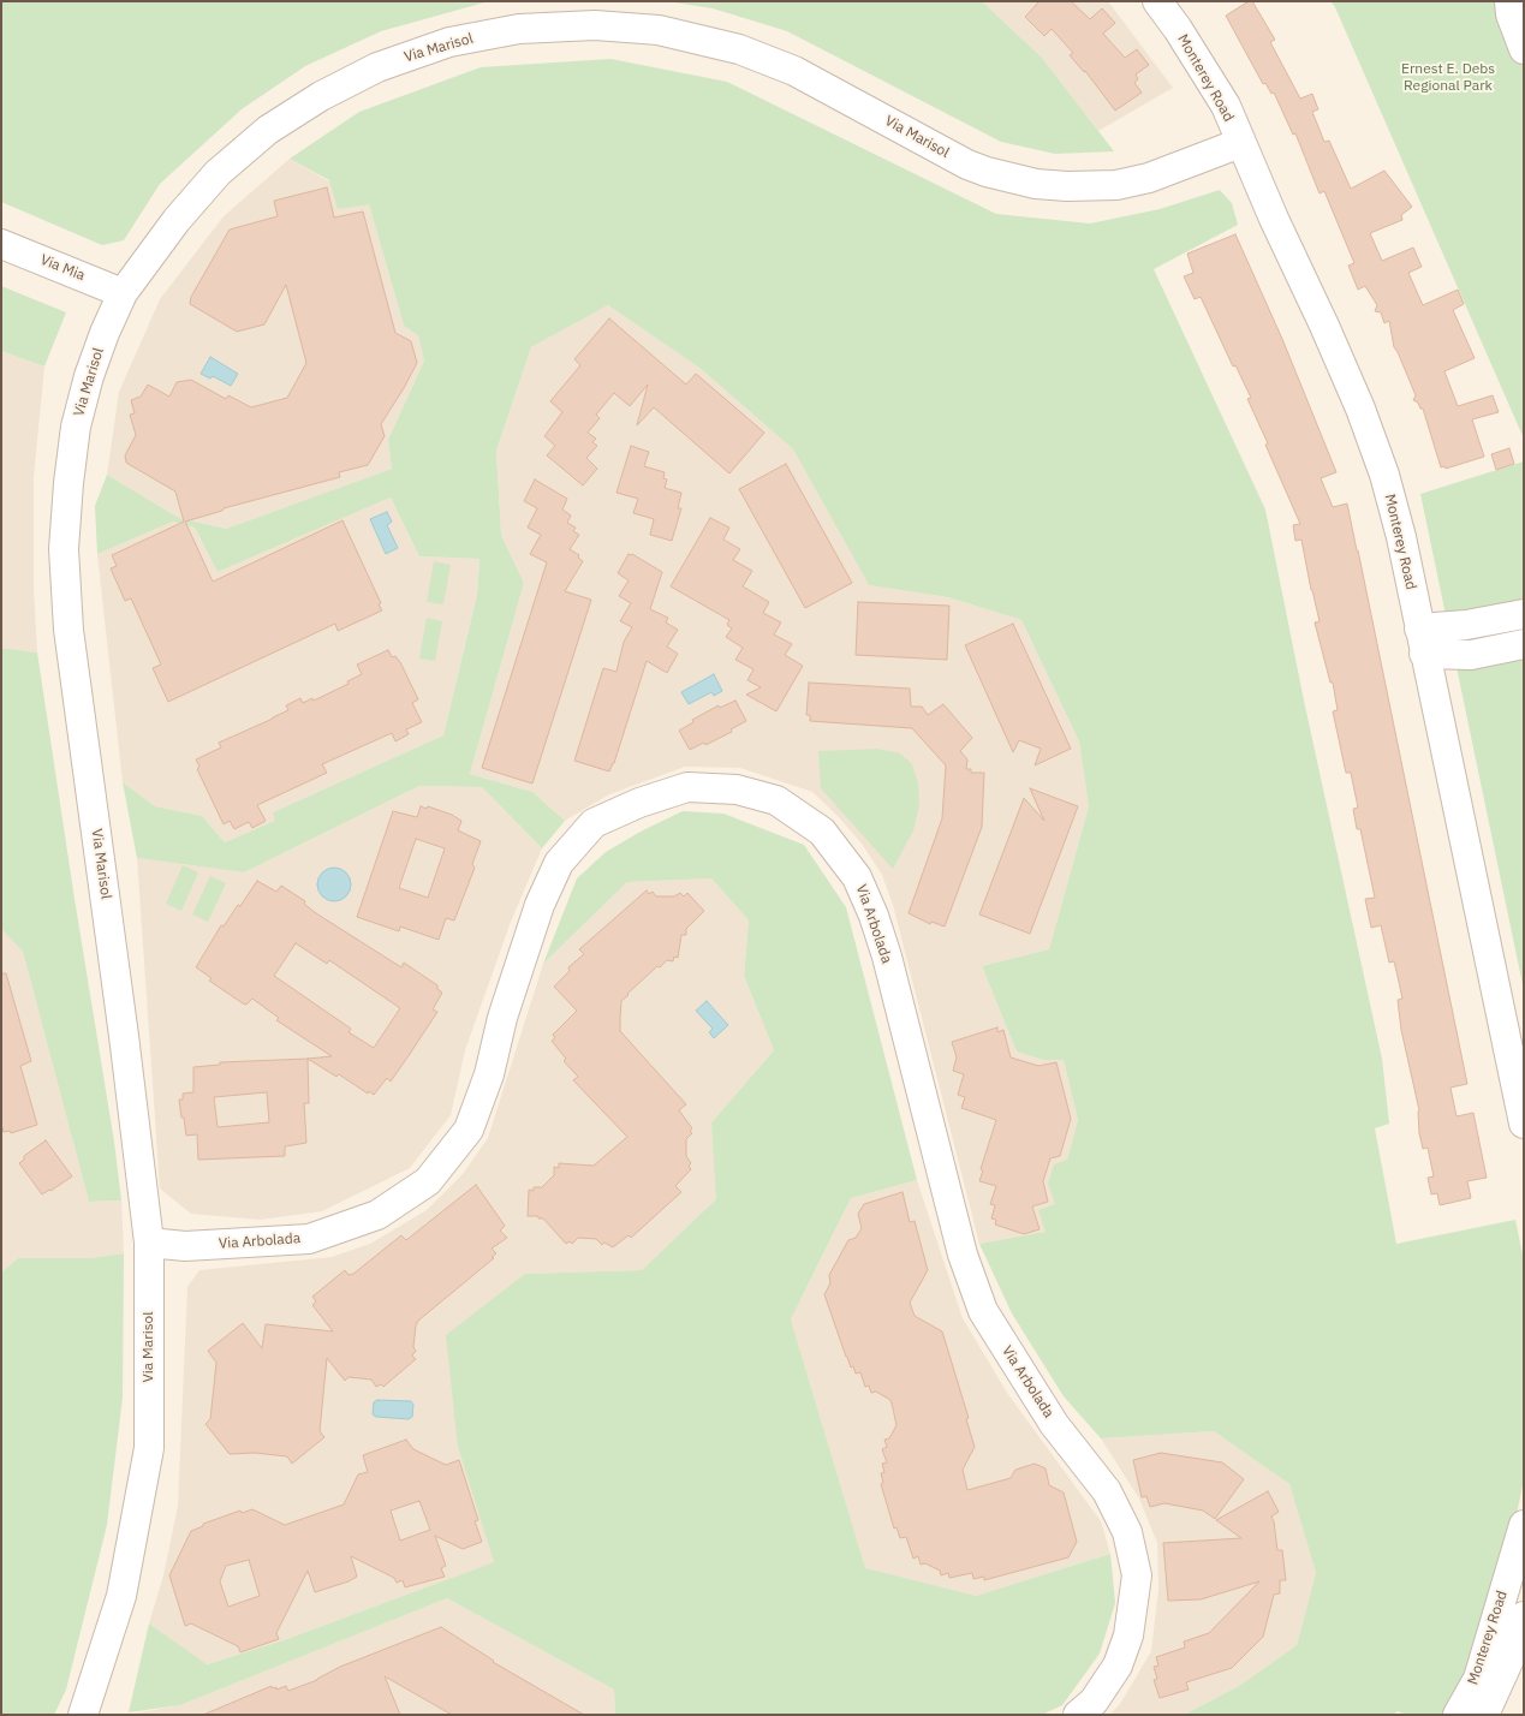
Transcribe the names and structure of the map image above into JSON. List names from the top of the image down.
{
  "streets": {
    "street": [
      "Via Marisol",
      "Monterey Road",
      "Via Mia",
      "Via Arbolada"
    ]
  },
  "crossings": [
    ["Via Marisol", "Monterey Road"],
    ["Via Marisol", "Via Mia"],
    ["Via Marisol", "Via Arbolada"]
  ],
  "parks": ["Ernest E. Debs Regional Park"]
}
